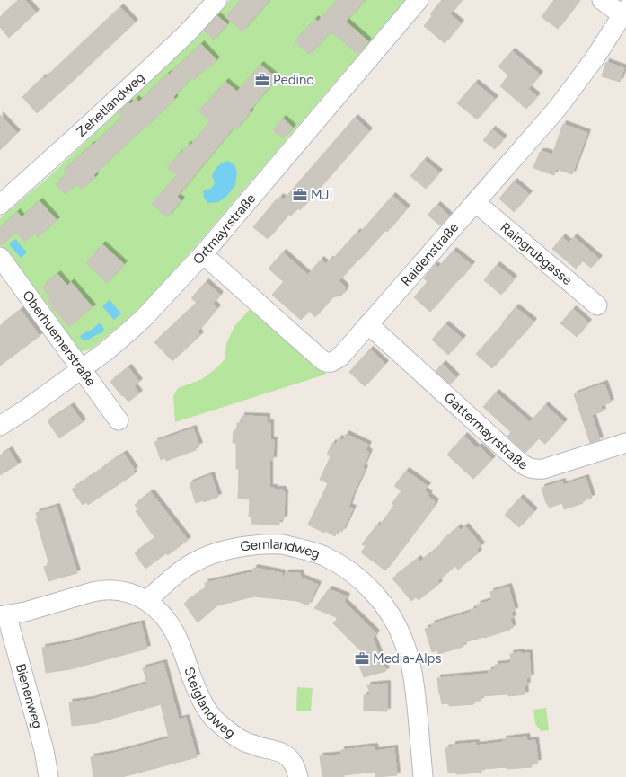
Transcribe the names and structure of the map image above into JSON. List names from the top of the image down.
{
  "streets": {
    "street": [
      "Zehetlandweg",
      "Ortmayrstraße",
      "Raingrubgasse",
      "Raidenstraße",
      "Oberhuemerstraße",
      "Gattermayrstraße",
      "Gernlandweg",
      "Bienenweg",
      "Steiglandweg"
    ]
  },
  "crossings": [
    ["Ortmayrstraße", "Raidenstraße"],
    ["Ortmayrstraße", "Oberhuemerstraße"],
    ["Raingrubgasse", "Raidenstraße"],
    ["Raidenstraße", "Gattermayrstraße"],
    ["Gernlandweg", "Steiglandweg"]
  ],
  "places": {
    "office": ["Pedino", "MJI", "Media-Alps"]
  }
}
